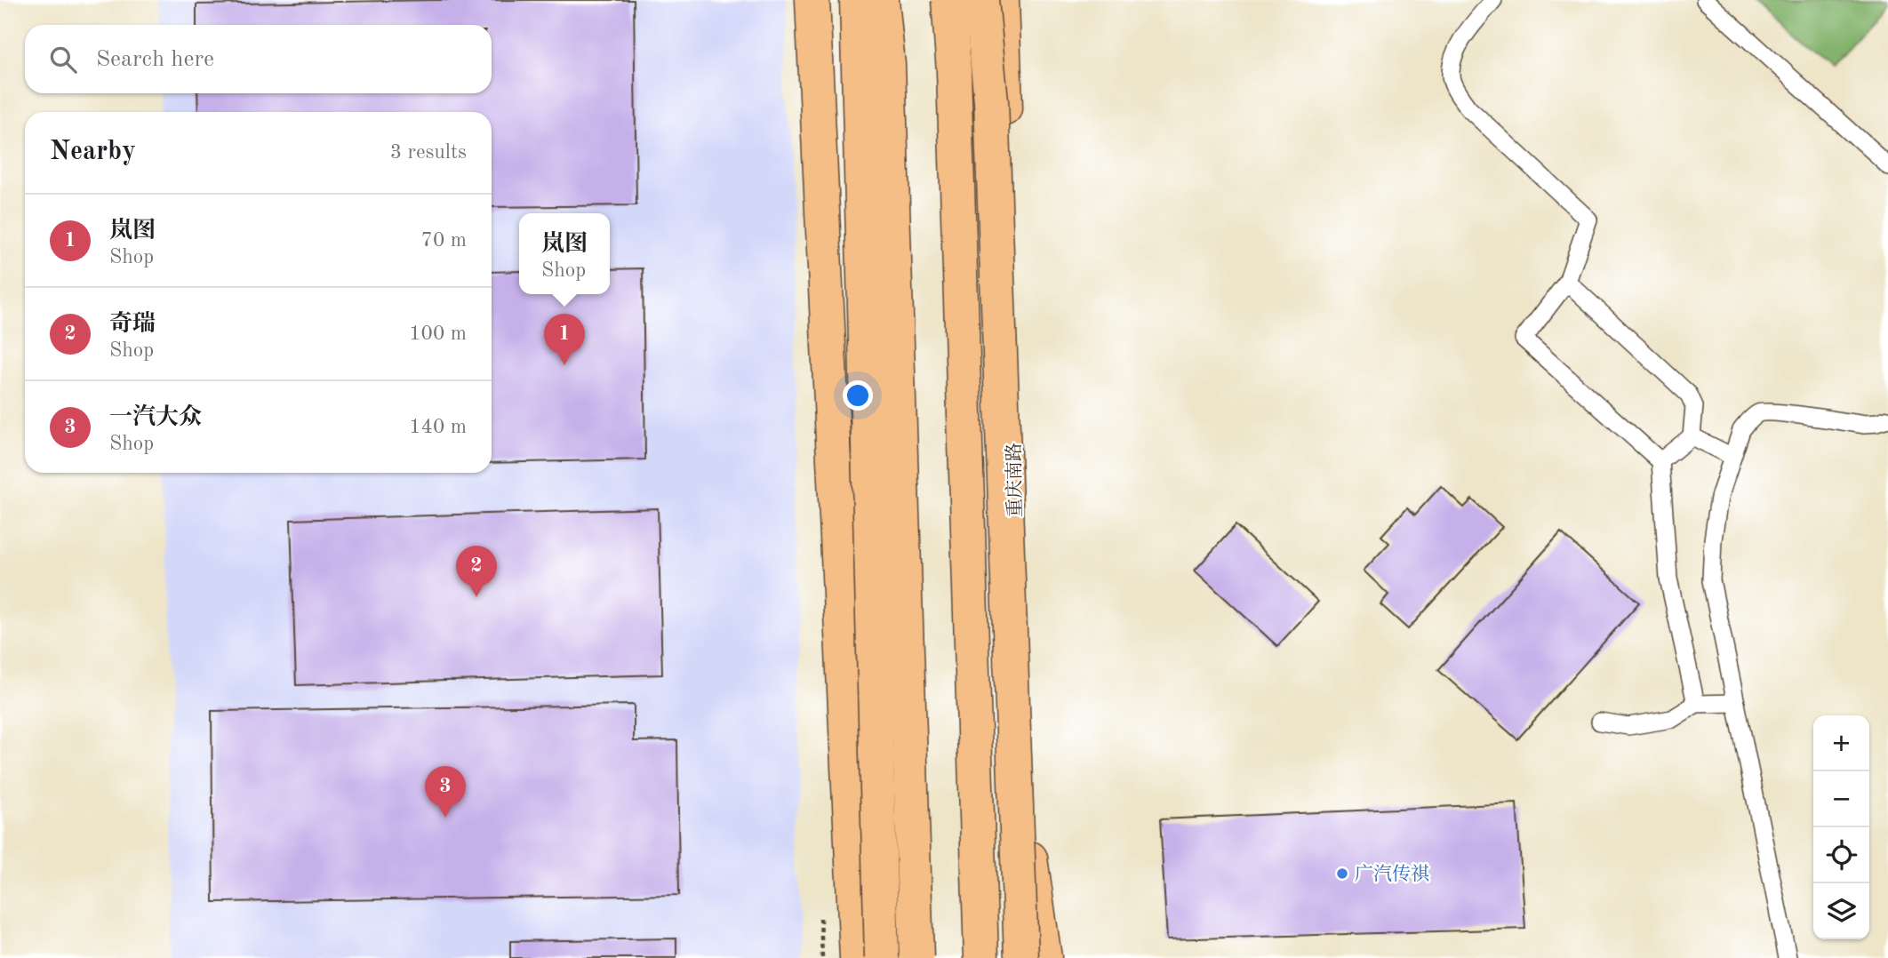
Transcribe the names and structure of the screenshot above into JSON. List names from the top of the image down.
{
  "streets": {
    "main road": ["重庆南路"]
  },
  "places": ["广汽传祺"],
  "page": {
    "search": "Search here",
    "heading": ["Nearby", "3 results"],
    "list": [
      {
        "mark": "1",
        "name": "岚图",
        "note": "Shop",
        "value": "70 m"
      },
      {
        "mark": "2",
        "name": "奇瑞",
        "note": "Shop",
        "value": "100 m"
      },
      {
        "mark": "3",
        "name": "一汽大众",
        "note": "Shop",
        "value": "140 m"
      }
    ],
    "popup": ["岚图", "Shop"],
    "pins": ["1", "2", "3"],
    "map_buttons": ["+", "−"]
  }
}
